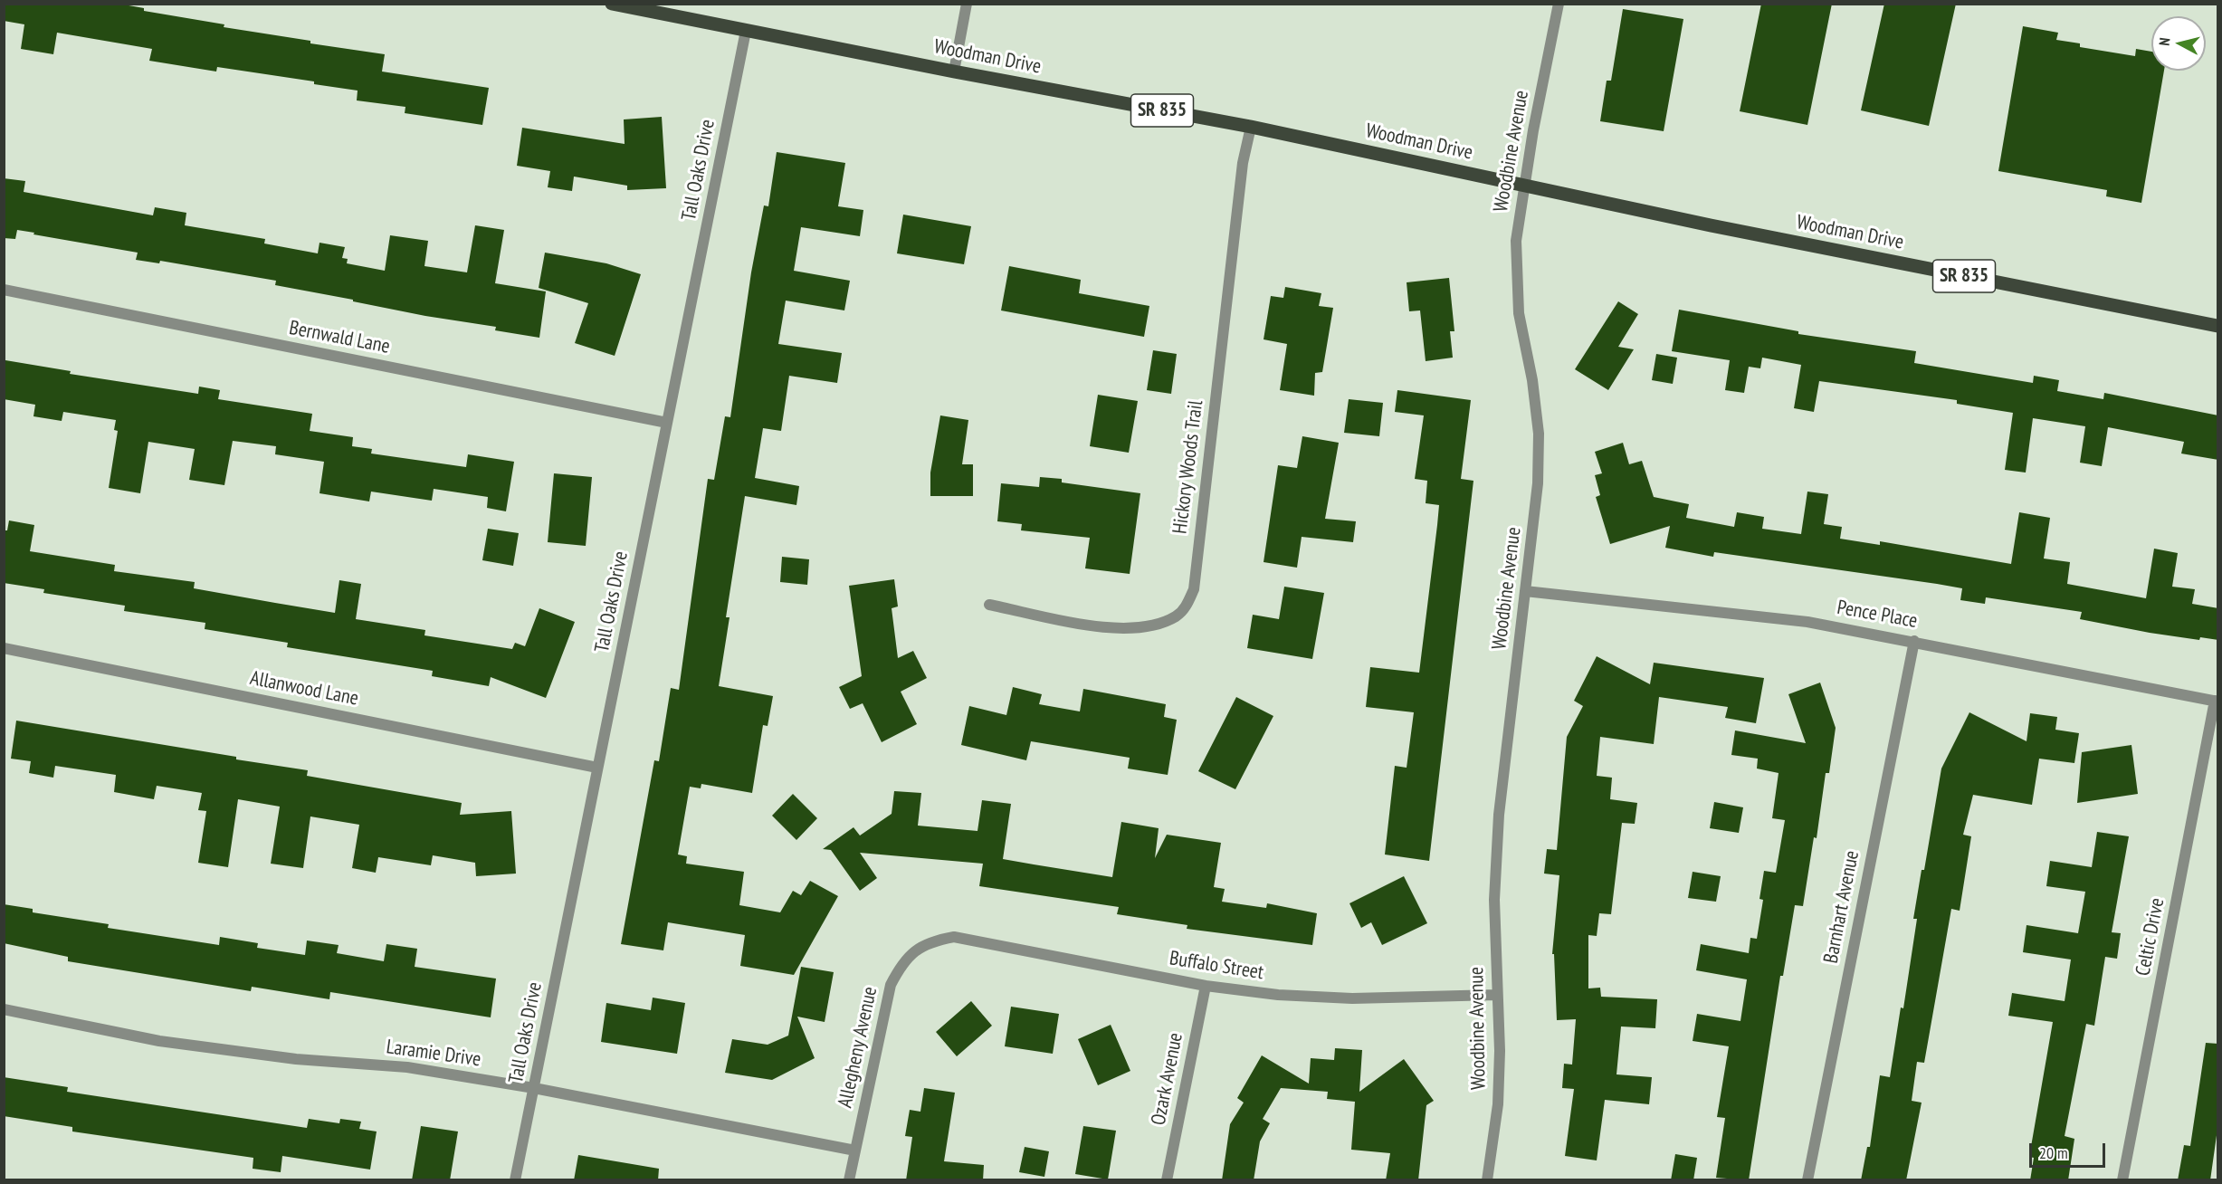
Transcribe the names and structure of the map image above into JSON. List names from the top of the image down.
{
  "streets": {
    "main road": ["Woodman Drive", "SR 835"],
    "street": [
      "Woodbine Avenue",
      "Tall Oaks Drive",
      "Bernwald Lane",
      "Hickory Woods Trail",
      "Pence Place",
      "Allanwood Lane",
      "Barnhart Avenue",
      "Celtic Drive",
      "Buffalo Street",
      "Allegheny Avenue",
      "Laramie Drive",
      "Ozark Avenue"
    ]
  },
  "crossings": [
    ["Woodman Drive", "Woodbine Avenue"],
    ["Woodman Drive", "Tall Oaks Drive"],
    ["Woodman Drive", "Hickory Woods Trail"],
    ["Woodbine Avenue", "Pence Place"],
    ["Woodbine Avenue", "Buffalo Street"],
    ["Tall Oaks Drive", "Bernwald Lane"],
    ["Tall Oaks Drive", "Allanwood Lane"],
    ["Tall Oaks Drive", "Laramie Drive"],
    ["Pence Place", "Barnhart Avenue"],
    ["Pence Place", "Celtic Drive"],
    ["Buffalo Street", "Allegheny Avenue"],
    ["Buffalo Street", "Ozark Avenue"],
    ["Allegheny Avenue", "Laramie Drive"]
  ],
  "scale_bar": "20 m",
  "north": "left"
}
